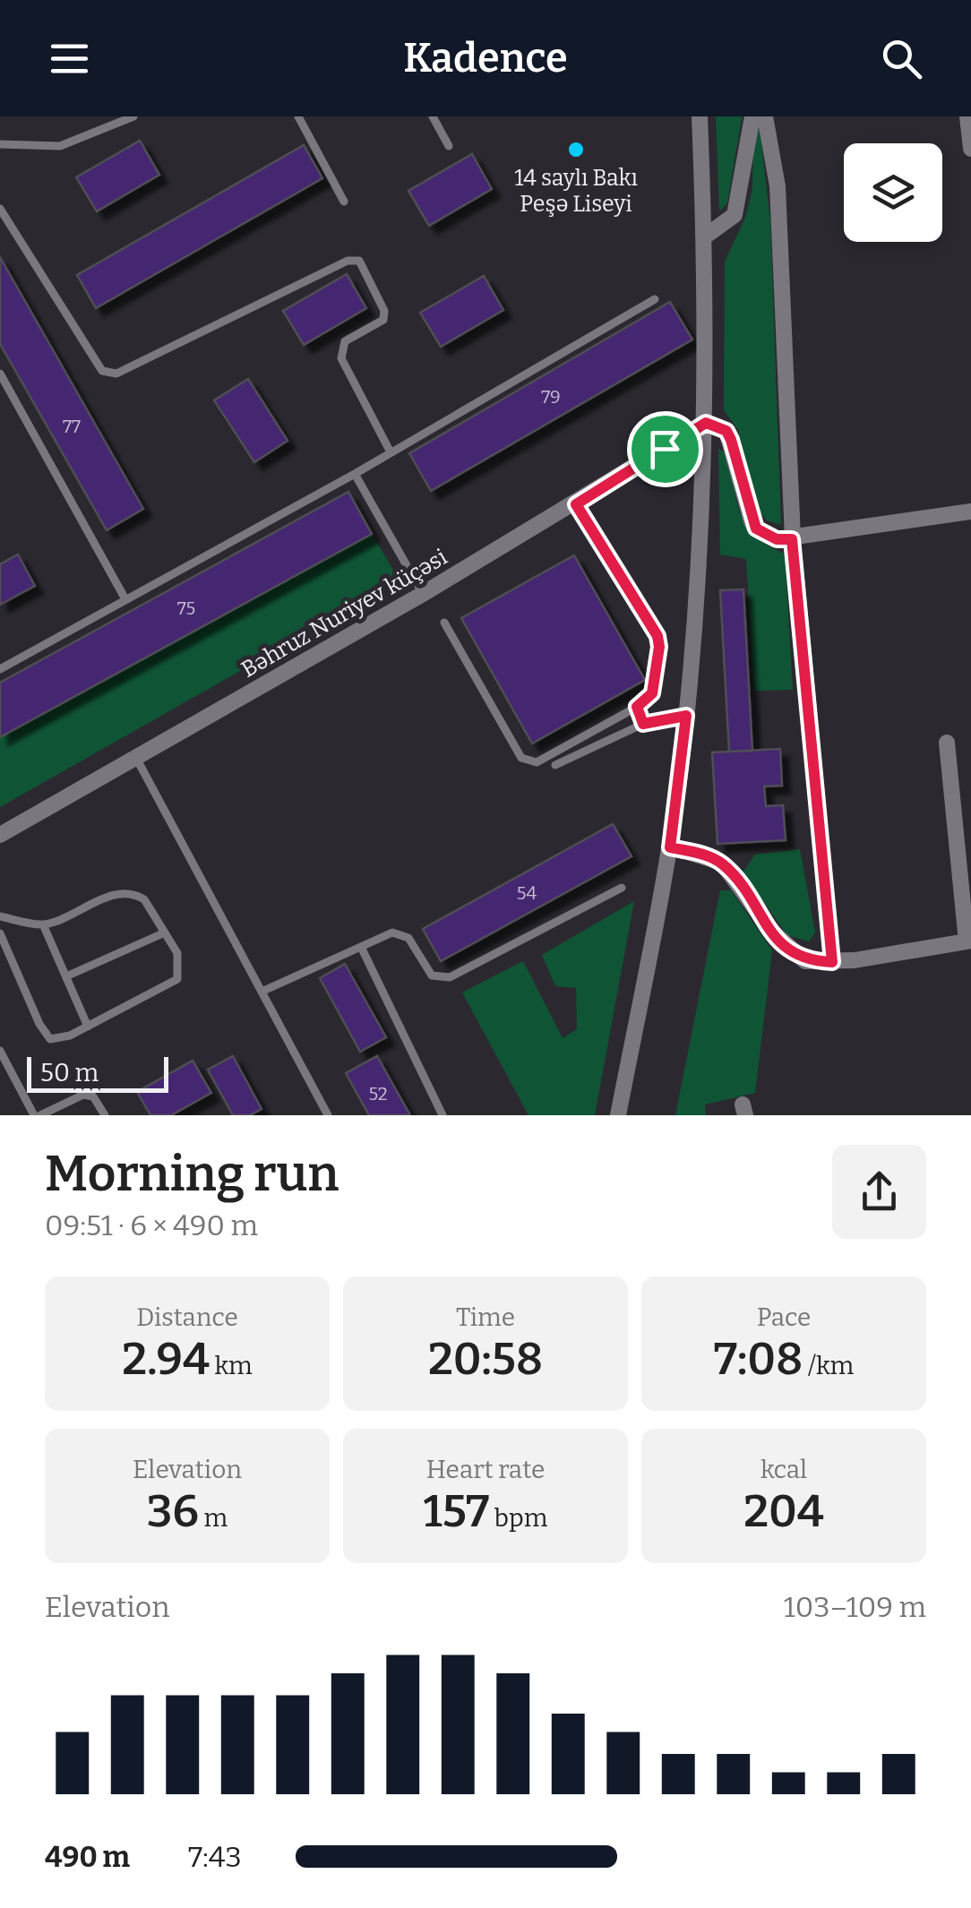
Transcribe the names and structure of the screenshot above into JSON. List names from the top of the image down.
{
  "streets": {
    "street": ["Bəhruz Nuriyev küçəsi"]
  },
  "places": ["14 saylı Bakı Peşə Liseyi"],
  "house_numbers": [
    "79",
    "77",
    "75",
    "54",
    "52"
  ],
  "scale_bar": "50 m",
  "page": {
    "header": "Kadence",
    "scale": "50 m",
    "heading": ["Morning run", "09:51 · 6 × 490 m"],
    "stats": [
      ["Distance", "2.94 km"],
      ["Time", "20:58"],
      ["Pace", "7:08 /km"],
      ["Elevation", "36 m"],
      ["Heart rate", "157 bpm"],
      ["kcal", "204"]
    ],
    "chart": ["Elevation", "103–109 m"],
    "list": [
      {
        "name": "490 m",
        "note": "7:43"
      }
    ]
  }
}
